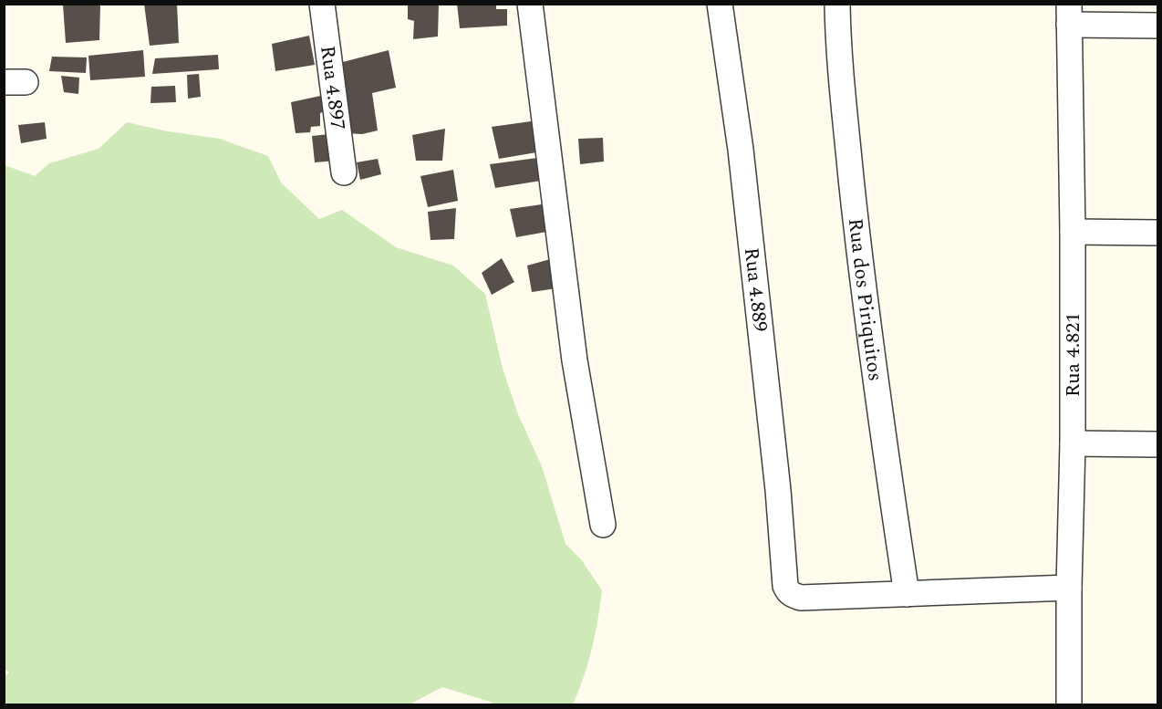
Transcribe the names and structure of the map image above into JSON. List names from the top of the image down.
{
  "streets": {
    "street": [
      "Rua 4.897",
      "Rua 4.889",
      "Rua dos Piriquitos",
      "Rua 4.821"
    ]
  },
  "crossings": [
    ["Rua 4.889", "Rua dos Piriquitos"]
  ]
}
